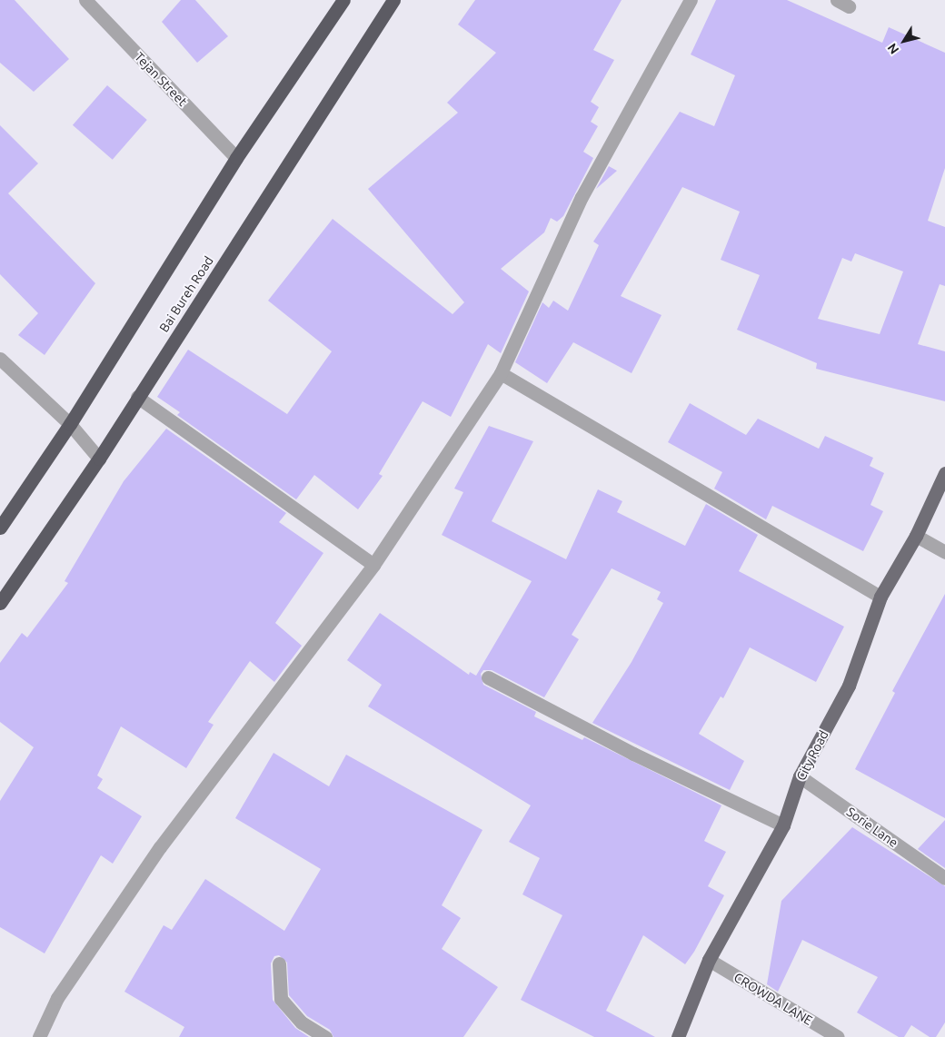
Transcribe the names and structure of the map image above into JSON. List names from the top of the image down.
{
  "streets": {
    "highway": ["Bai Bureh Road"],
    "main road": ["City Road"],
    "street": ["Tejan Street", "Sorie Lane", "CROWDA LANE"]
  },
  "crossings": [
    ["City Road", "Sorie Lane"],
    ["City Road", "CROWDA LANE"]
  ],
  "north": "bottom left"
}
